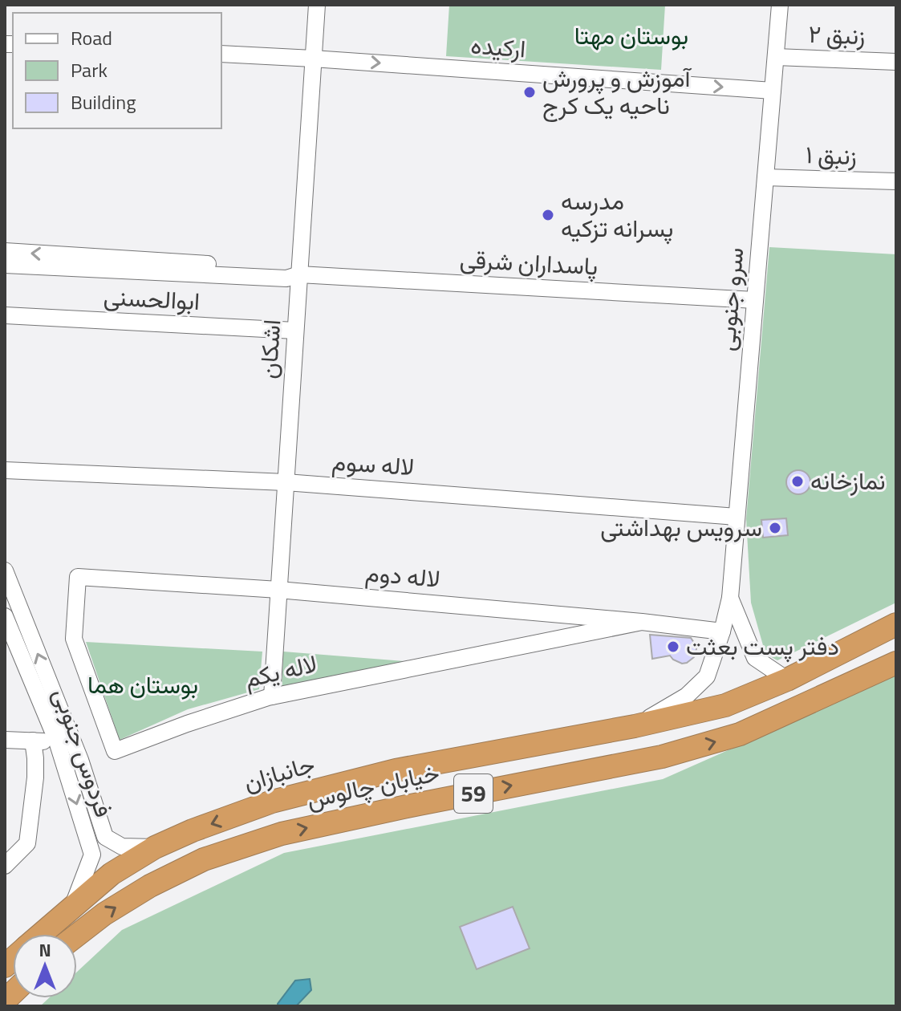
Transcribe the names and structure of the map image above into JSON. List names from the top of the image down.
{
  "streets": {
    "highway": ["جانبازان", "خیابان چالوس", "59"],
    "street": [
      "زنبق ۲",
      "ارکیده",
      "زنبق ۱",
      "پاسداران شرقی",
      "ابوالحسنی",
      "سرو جنوبی",
      "اشکان",
      "لاله سوم",
      "لاله دوم",
      "لاله یکم",
      "فردوس جنوبی"
    ]
  },
  "crossings": [
    ["زنبق ۲", "سرو جنوبی"],
    ["ارکیده", "سرو جنوبی"],
    ["ارکیده", "اشکان"],
    ["زنبق ۱", "سرو جنوبی"],
    ["پاسداران شرقی", "سرو جنوبی"],
    ["پاسداران شرقی", "اشکان"],
    ["ابوالحسنی", "اشکان"],
    ["سرو جنوبی", "لاله سوم"],
    ["سرو جنوبی", "لاله دوم"],
    ["سرو جنوبی", "جانبازان"],
    ["سرو جنوبی", "59"],
    ["اشکان", "لاله سوم"],
    ["اشکان", "لاله دوم"],
    ["اشکان", "لاله یکم"],
    ["لاله دوم", "لاله یکم"],
    ["فردوس جنوبی", "جانبازان"],
    ["جانبازان", "59"]
  ],
  "one_way": ["ارکیده", "جانبازان"],
  "parks": ["بوستان مهتا", "بوستان هما"],
  "places": [
    "آموزش و پرورش ناحیه یک کرج",
    "مدرسه پسرانه تزکیه",
    "نمازخانه",
    "سرویس بهداشتی",
    "دفتر پست بعثت"
  ],
  "legend": ["Road", "Park", "Building"],
  "north": "top"
}
